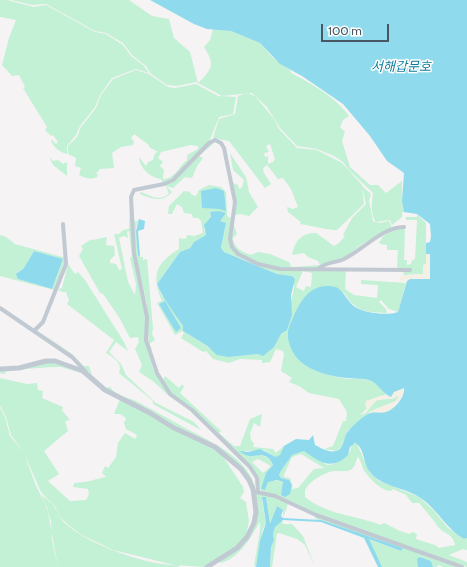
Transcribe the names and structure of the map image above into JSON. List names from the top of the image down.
{
  "water": ["서해갑문호"],
  "scale_bar": "100 m"
}
